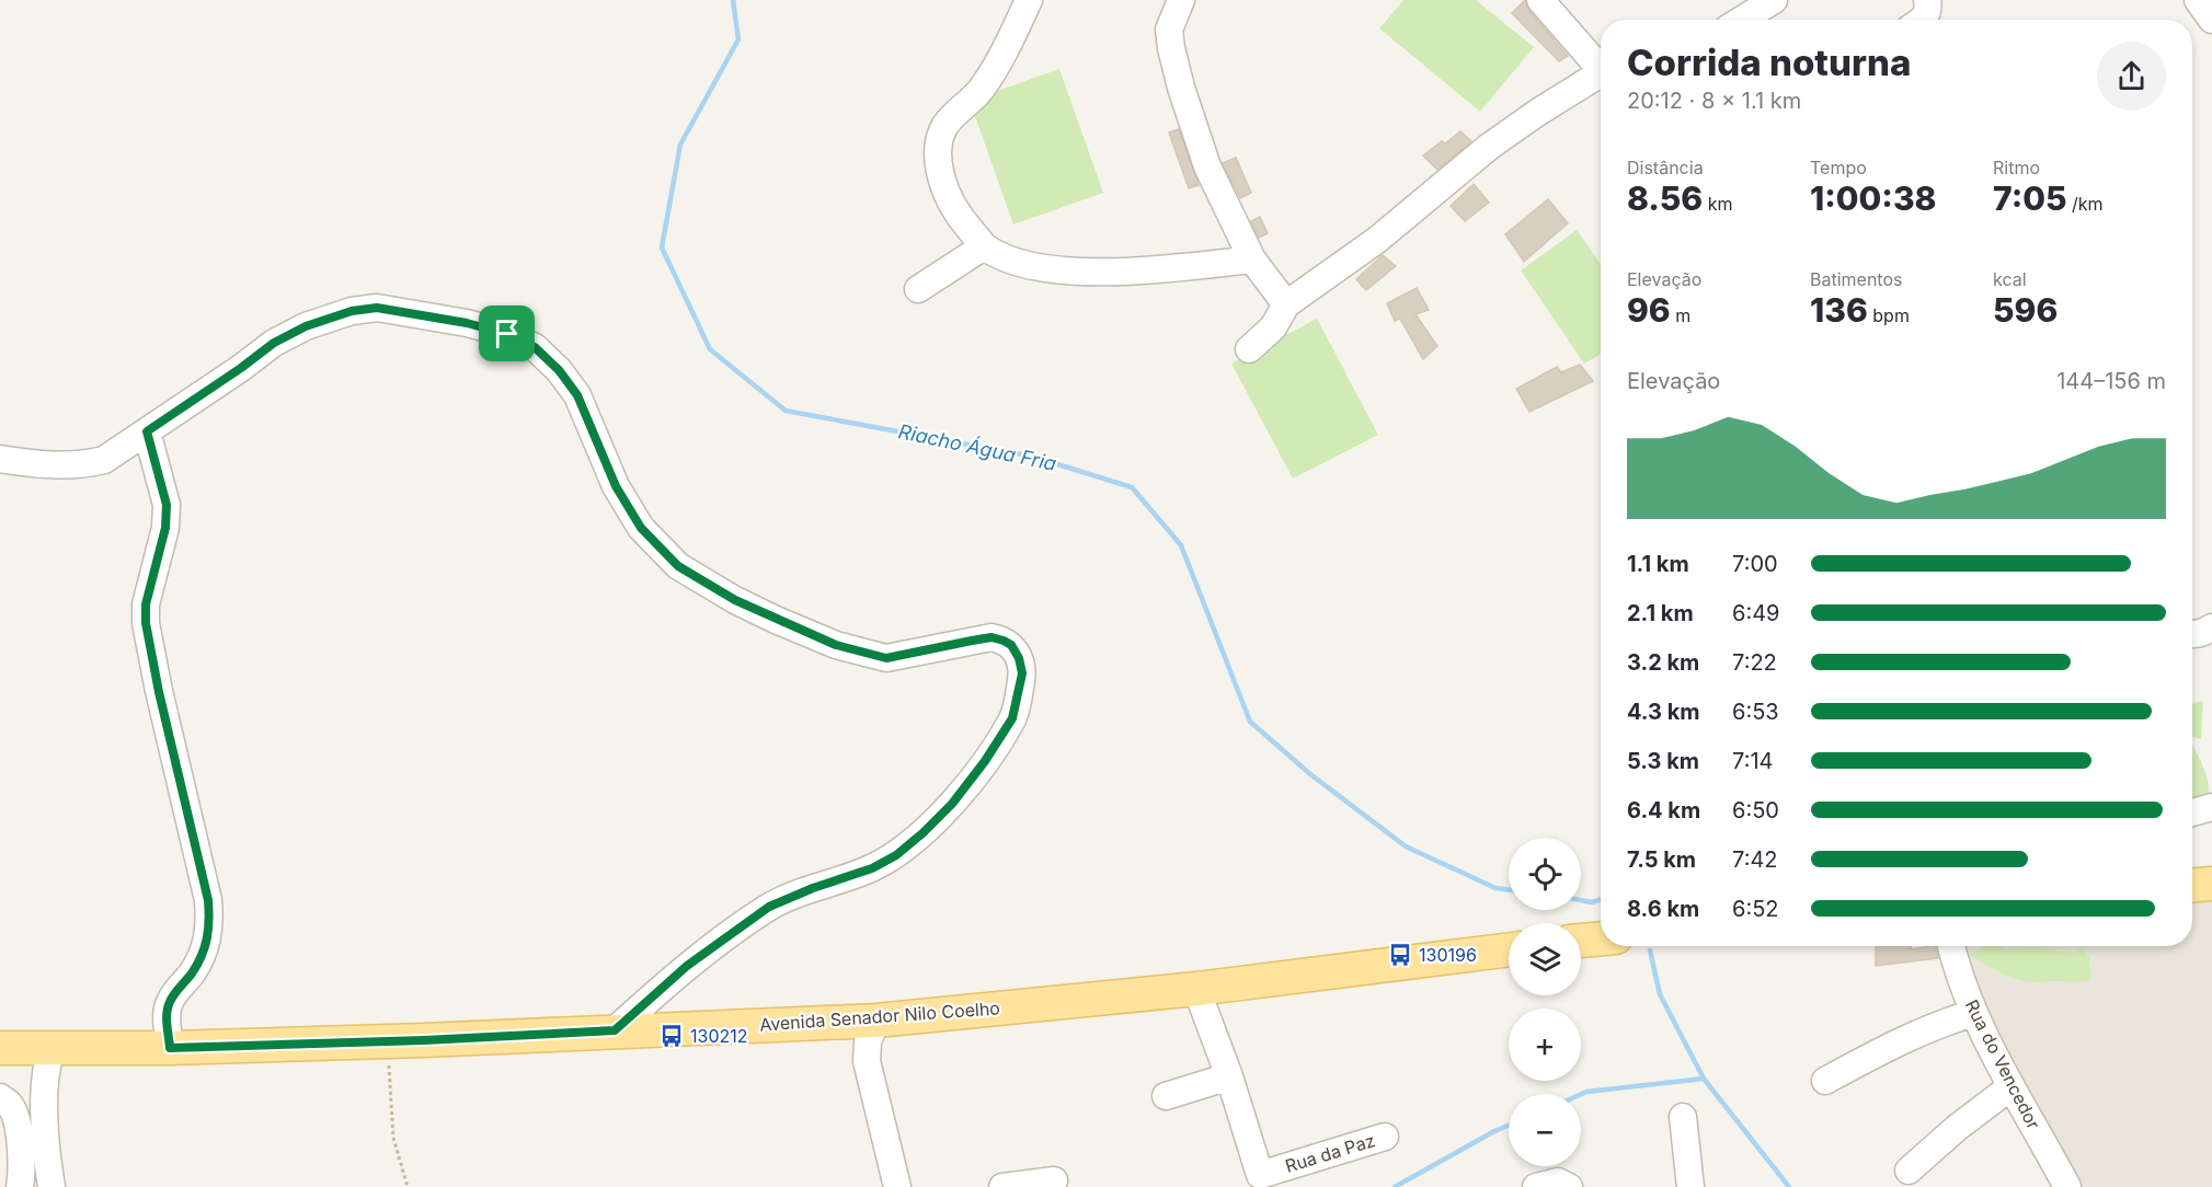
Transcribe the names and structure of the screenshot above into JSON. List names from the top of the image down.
{
  "streets": {
    "main road": ["Avenida Senador Nilo Coelho"],
    "street": ["Rua do Vencedor", "Rua da Paz"]
  },
  "crossings": [
    ["Avenida Senador Nilo Coelho", "Rua da Paz"]
  ],
  "water": ["Riacho Água Fria"],
  "places": {
    "bus stop": ["130196", "130212"]
  },
  "page": {
    "heading": ["Corrida noturna", "20:12 · 8 × 1.1 km"],
    "stats": [
      ["Distância", "8.56 km"],
      ["Tempo", "1:00:38"],
      ["Ritmo", "7:05 /km"],
      ["Elevação", "96 m"],
      ["Batimentos", "136 bpm"],
      ["kcal", "596"]
    ],
    "chart": ["Elevação", "144–156 m"],
    "list": [
      {
        "name": "1.1 km",
        "note": "7:00"
      },
      {
        "name": "2.1 km",
        "note": "6:49"
      },
      {
        "name": "3.2 km",
        "note": "7:22"
      },
      {
        "name": "4.3 km",
        "note": "6:53"
      },
      {
        "name": "5.3 km",
        "note": "7:14"
      },
      {
        "name": "6.4 km",
        "note": "6:50"
      },
      {
        "name": "7.5 km",
        "note": "7:42"
      },
      {
        "name": "8.6 km",
        "note": "6:52"
      }
    ],
    "map_buttons": ["+", "−"]
  }
}
